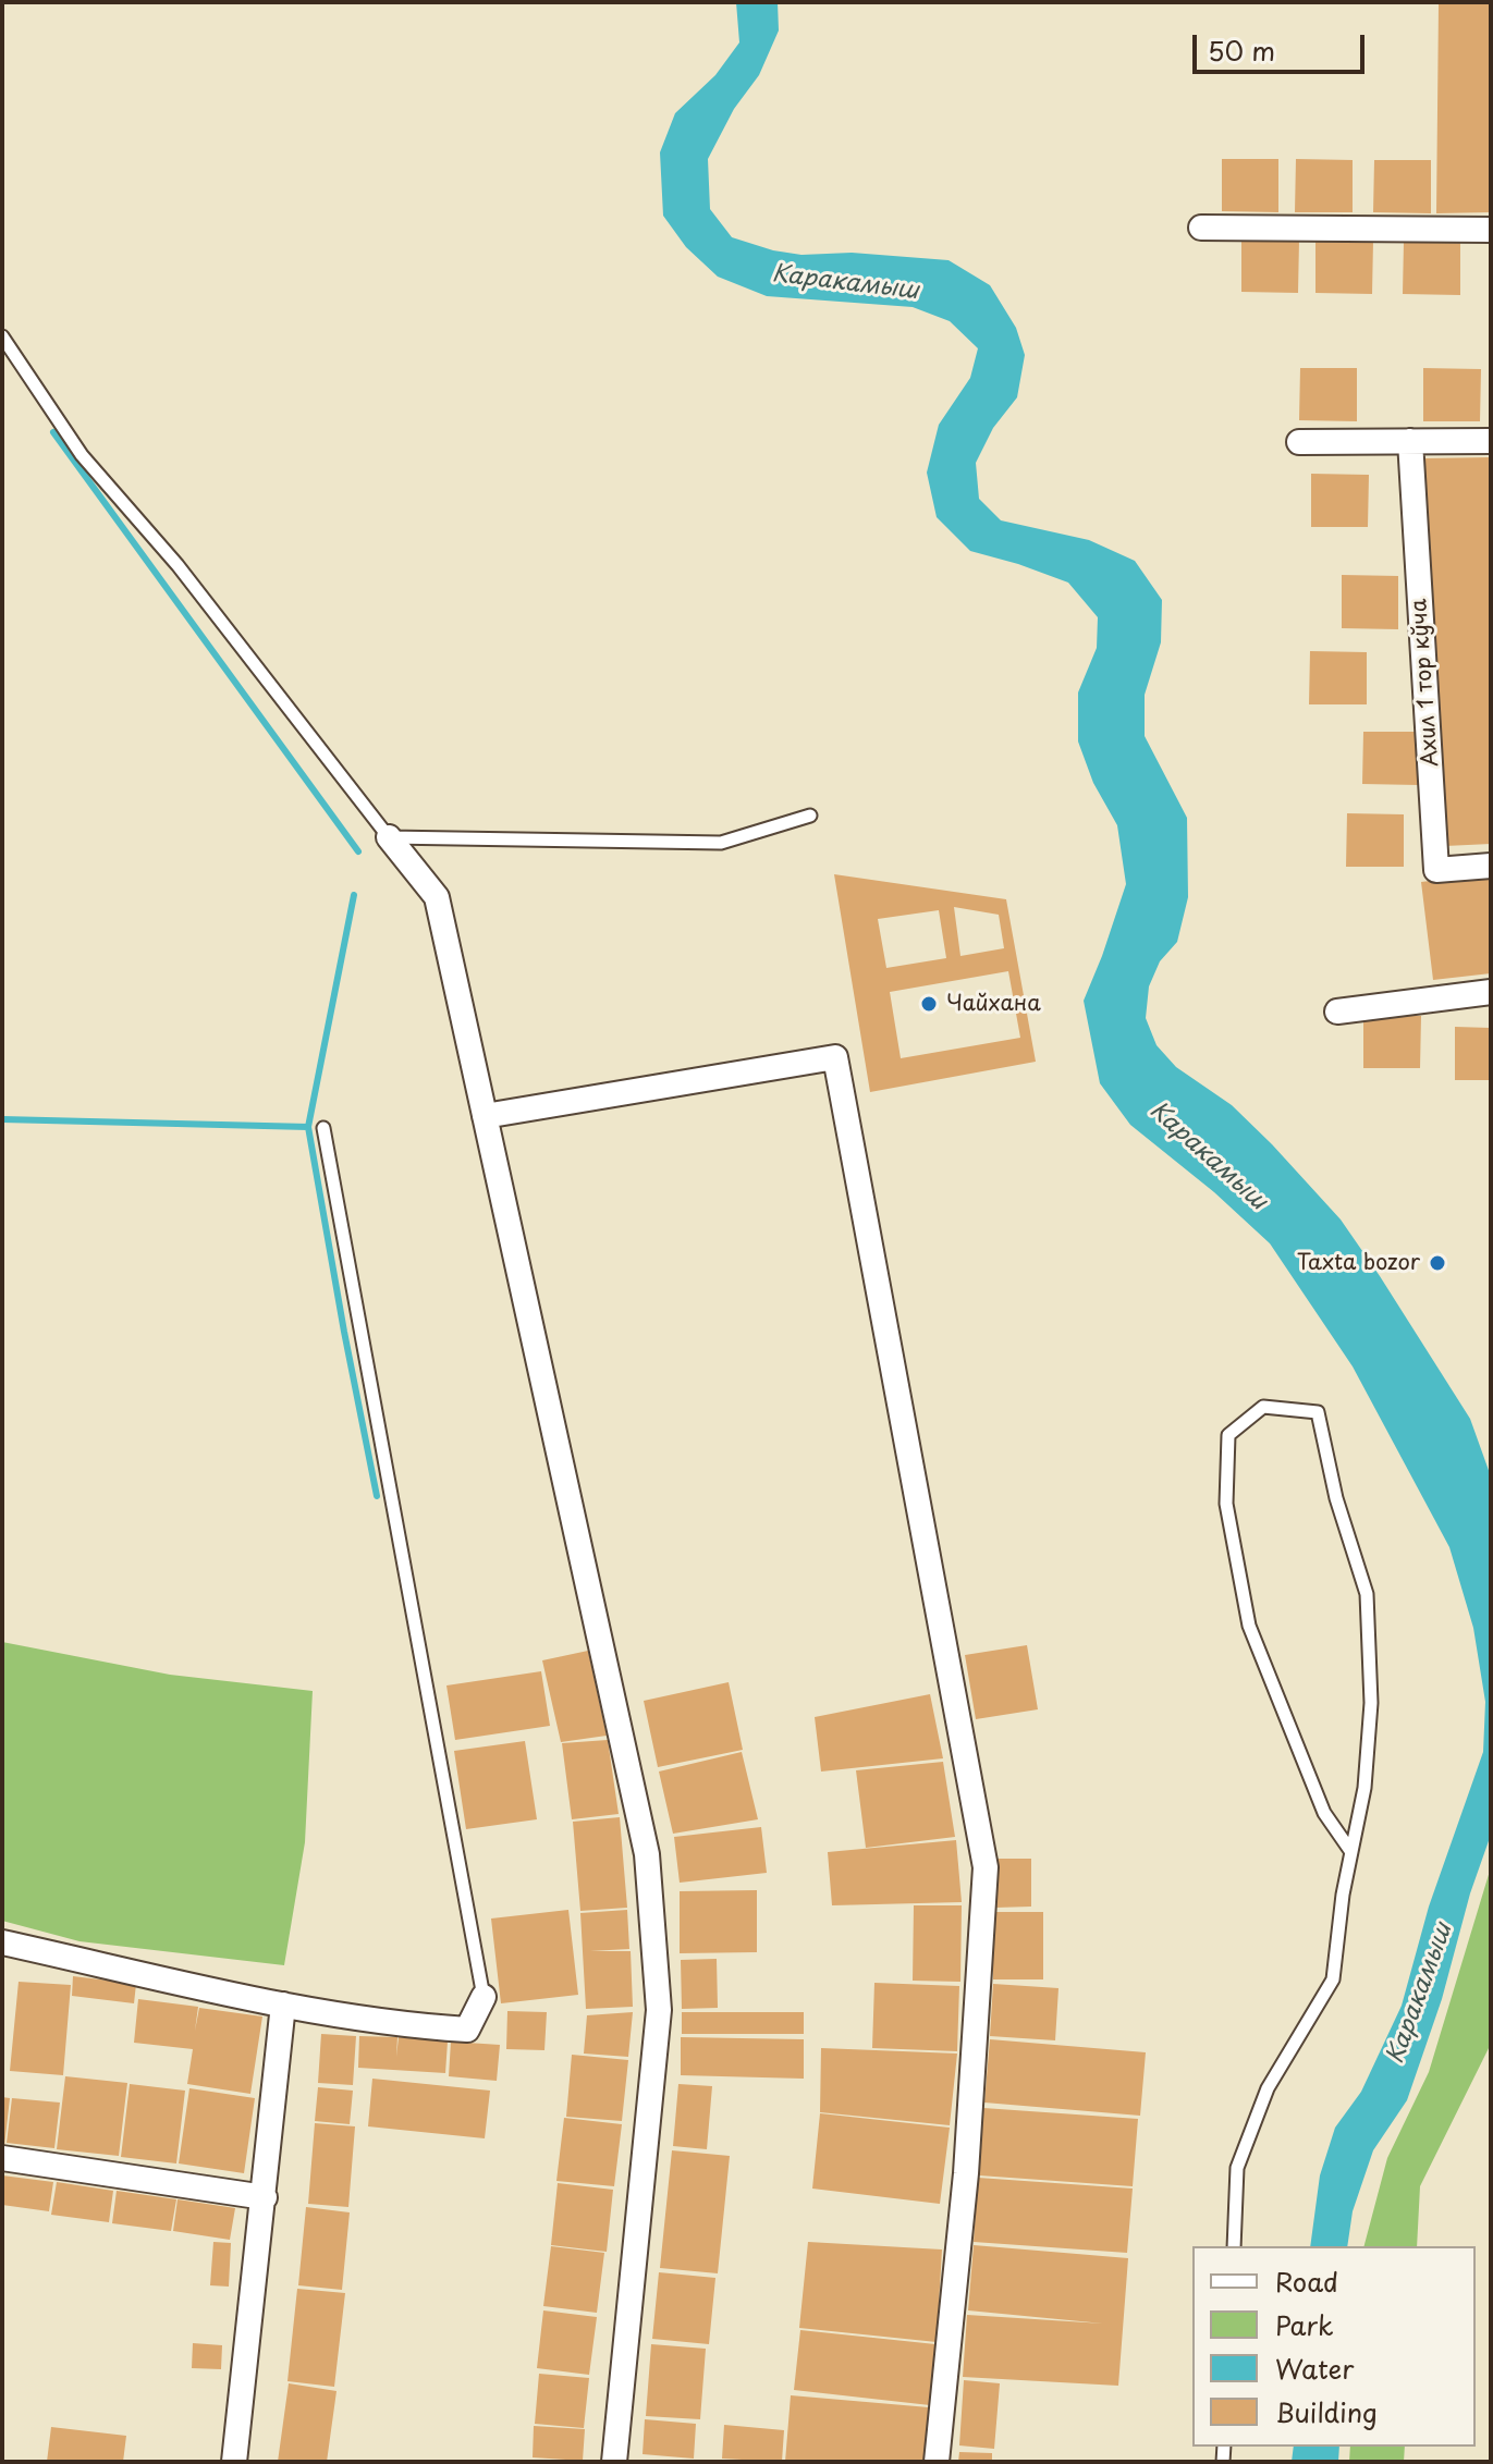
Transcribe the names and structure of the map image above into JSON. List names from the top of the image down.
{
  "streets": {
    "street": ["Ахил 1 тор кўча"]
  },
  "water": ["Каракамыш"],
  "places": ["Чайхана", "Taxta bozor"],
  "legend": [
    "Road",
    "Park",
    "Water",
    "Building"
  ],
  "scale_bar": "50 m"
}
